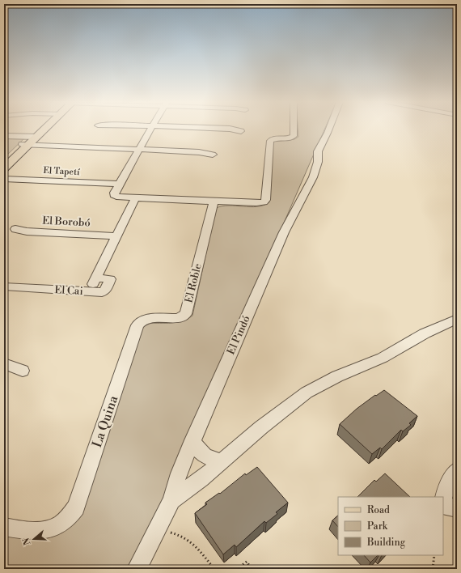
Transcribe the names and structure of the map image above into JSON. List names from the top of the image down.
{
  "streets": {
    "street": [
      "El Tapetí",
      "El Borobó",
      "El Roble",
      "El Cai",
      "El Pindó",
      "La Quina"
    ]
  },
  "crossings": [
    ["El Borobó", "El Cai"],
    ["El Roble", "La Quina"]
  ],
  "legend": ["Road", "Park", "Building"],
  "north": "left"
}
